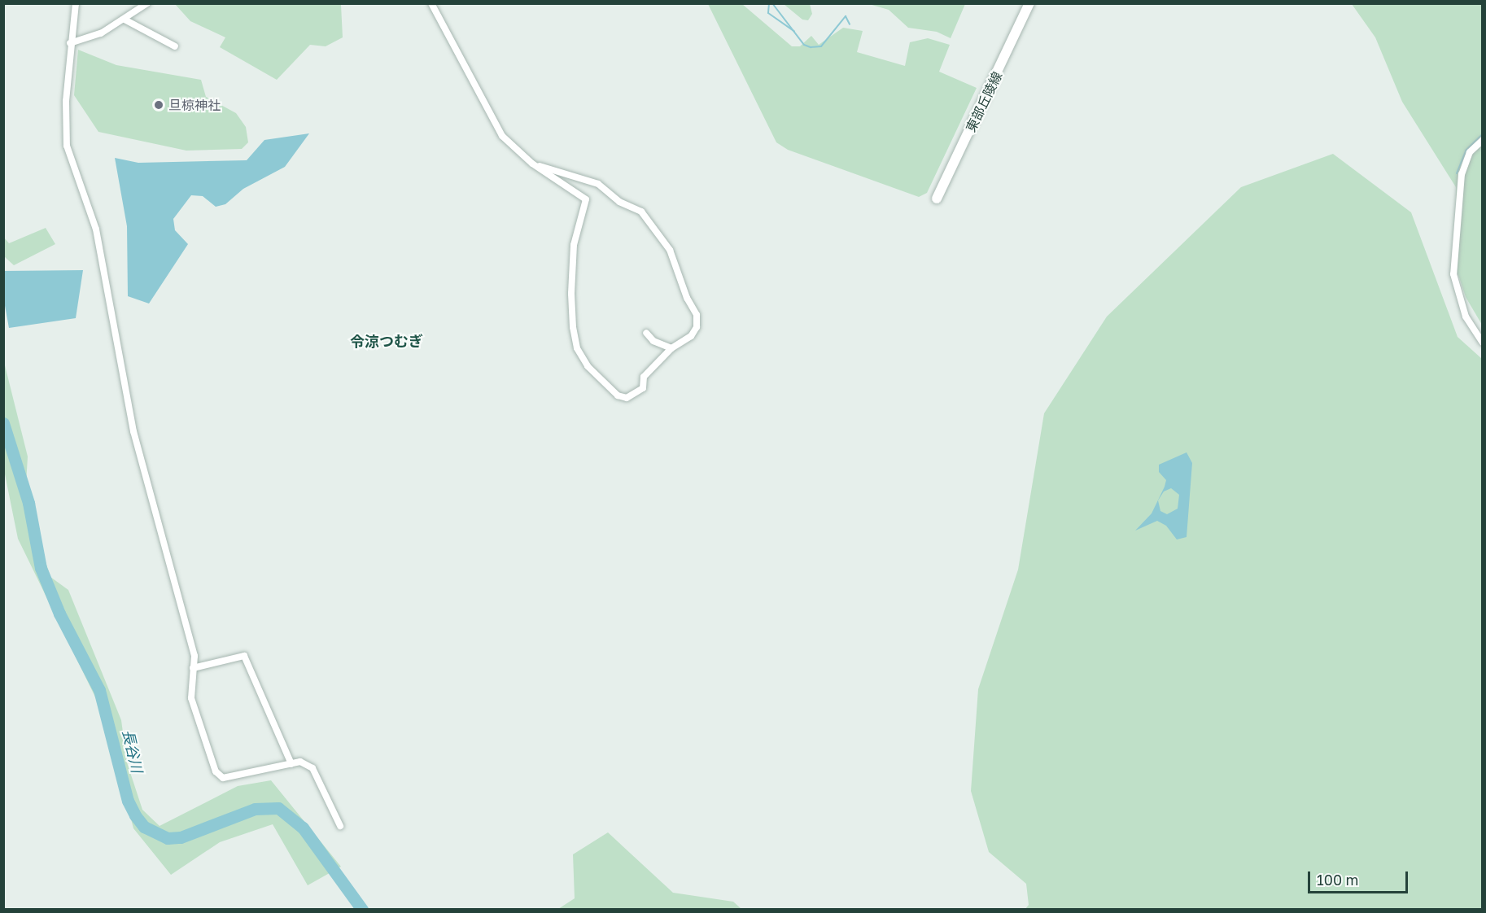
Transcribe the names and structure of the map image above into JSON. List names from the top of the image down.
{
  "streets": {
    "street": ["東部丘陵線"]
  },
  "districts": ["令涼つむぎ"],
  "water": ["長谷川"],
  "places": ["旦椋神社"],
  "scale_bar": "100 m"
}
